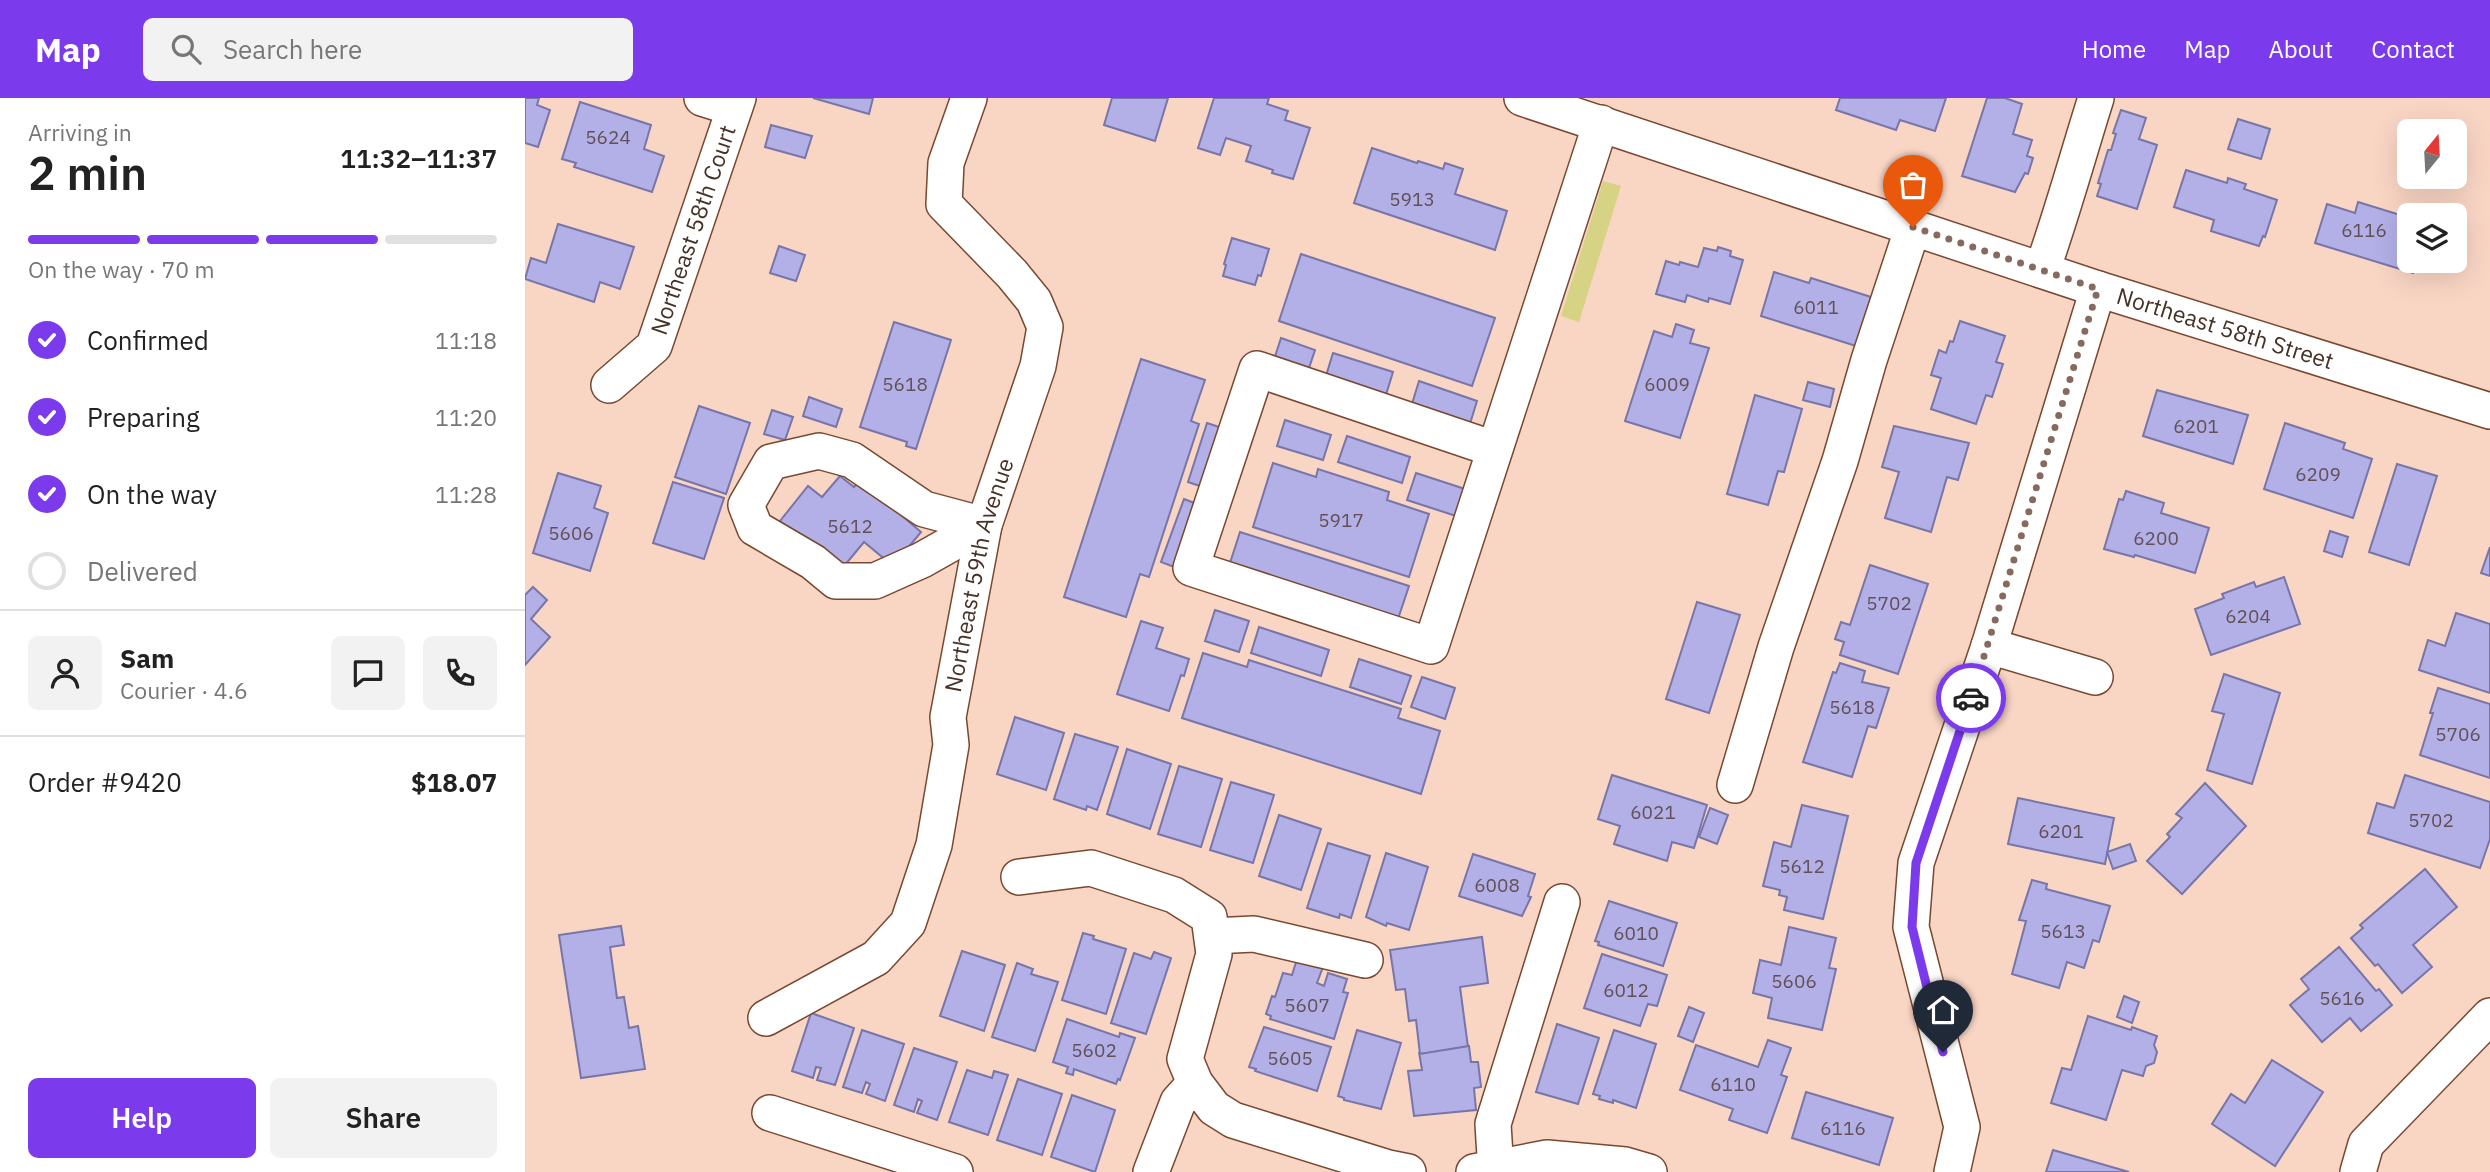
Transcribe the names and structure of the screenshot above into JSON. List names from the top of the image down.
{
  "streets": {
    "street": ["Northeast 58th Court", "Northeast 58th Street", "Northeast 59th Avenue"]
  },
  "house_numbers": [
    "5624",
    "5913",
    "6116",
    "6011",
    "5618",
    "6009",
    "6201",
    "6209",
    "5917",
    "5612",
    "5606",
    "6200",
    "5702",
    "6204",
    "5618",
    "5706",
    "6021",
    "5702",
    "6201",
    "5612",
    "6008",
    "5613",
    "6010",
    "5606",
    "6012",
    "5616",
    "5607",
    "5602",
    "5605",
    "6110",
    "6116"
  ],
  "north": "top",
  "page": {
    "header": "Map",
    "search": "Search here",
    "nav": [
      "Home",
      "Map",
      "About",
      "Contact"
    ],
    "heading": ["2 min", "Arriving in", "11:32–11:37"],
    "panel": [
      "Sam",
      "Courier · 4.6",
      "Order #9420",
      "$18.07"
    ],
    "bar": "On the way · 70 m",
    "list": [
      ["Confirmed", "11:18"],
      ["Preparing", "11:20"],
      ["On the way", "11:28"],
      "Delivered"
    ],
    "buttons": ["Help", "Share"]
  }
}
